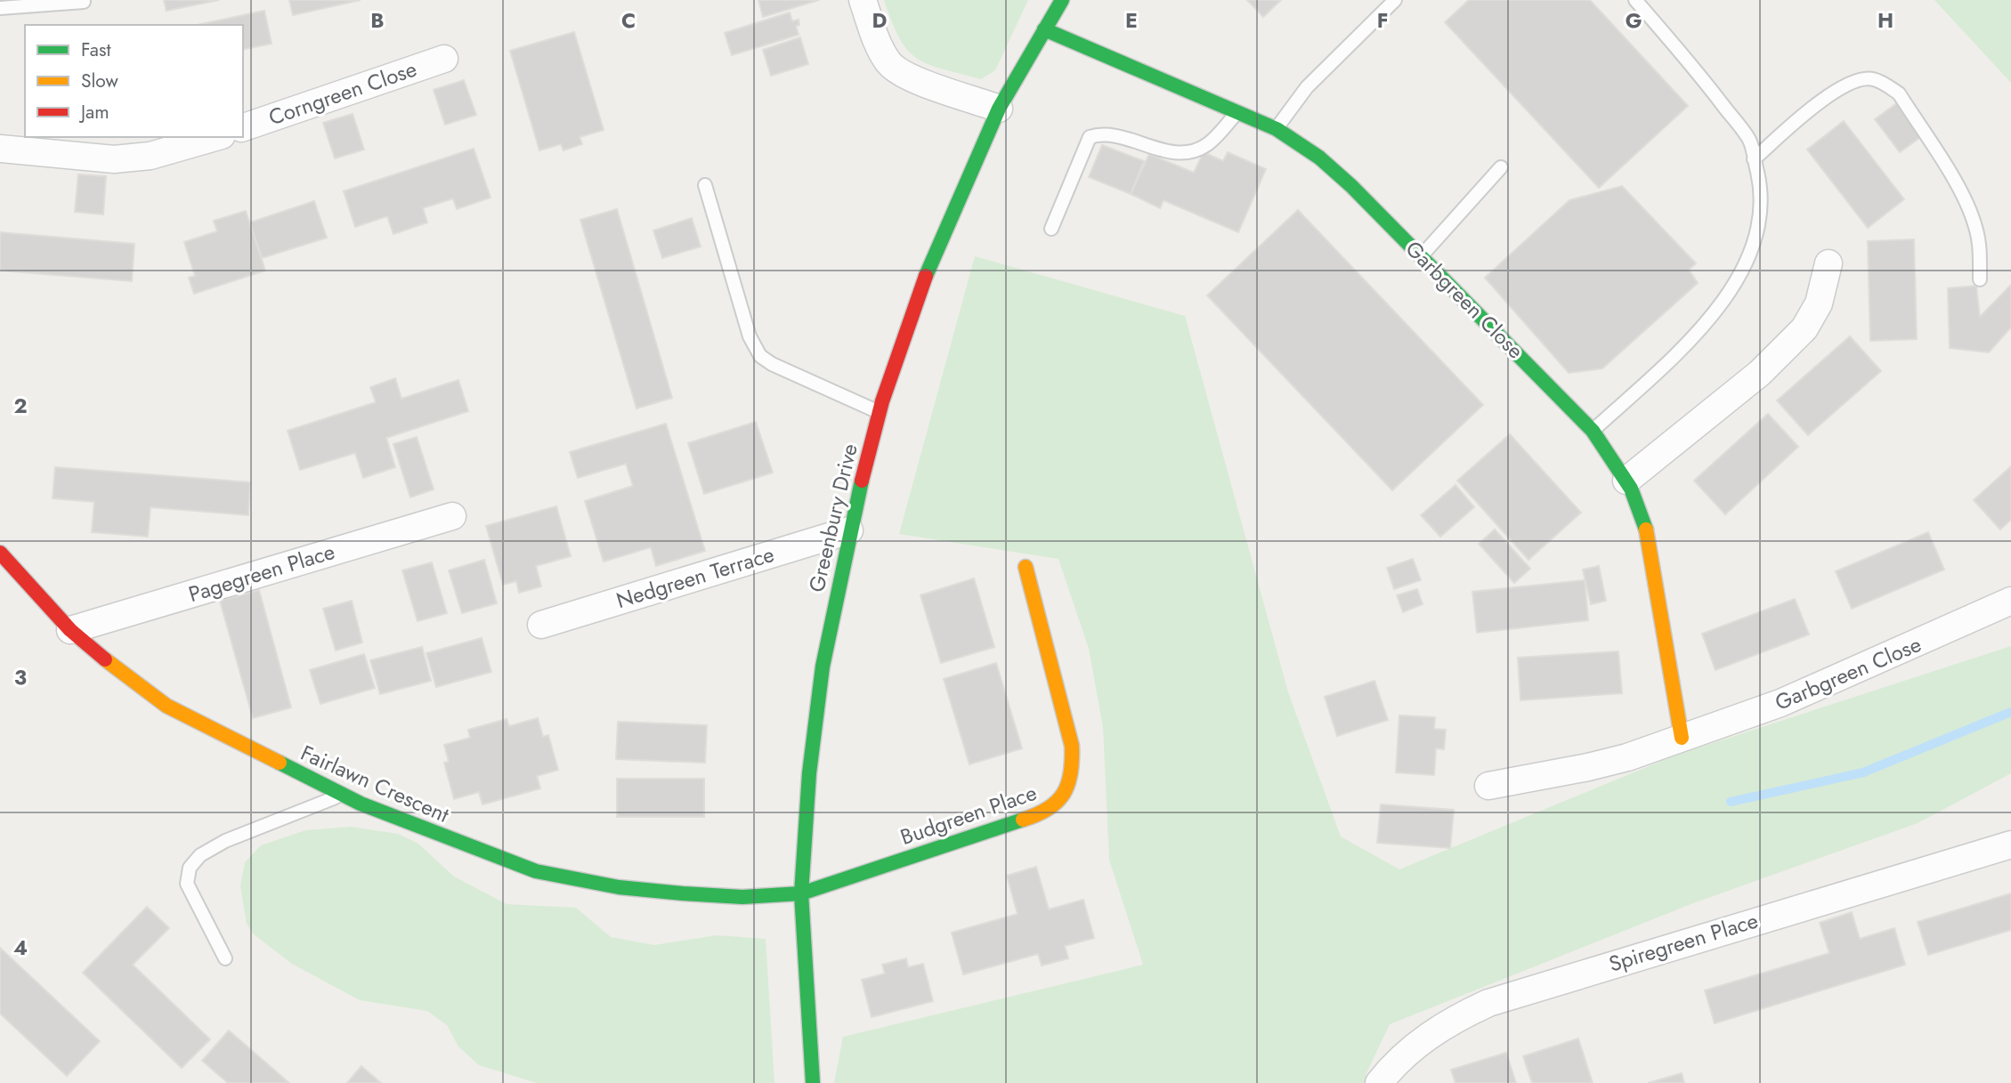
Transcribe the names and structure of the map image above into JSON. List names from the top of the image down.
{
  "streets": {
    "street": [
      "Corngreen Close",
      "Garbgreen Close",
      "Greenbury Drive",
      "Pagegreen Place",
      "Nedgreen Terrace",
      "Fairlawn Crescent",
      "Budgreen Place",
      "Spiregreen Place"
    ]
  },
  "crossings": [
    ["Garbgreen Close", "Greenbury Drive"],
    ["Greenbury Drive", "Nedgreen Terrace"],
    ["Greenbury Drive", "Fairlawn Crescent"],
    ["Greenbury Drive", "Budgreen Place"],
    ["Pagegreen Place", "Fairlawn Crescent"],
    ["Fairlawn Crescent", "Budgreen Place"]
  ],
  "legend": ["Fast", "Slow", "Jam"],
  "grid": {
    "columns": [
      "B",
      "C",
      "D",
      "E",
      "F",
      "G",
      "H"
    ],
    "rows": ["2", "3", "4"]
  }
}
